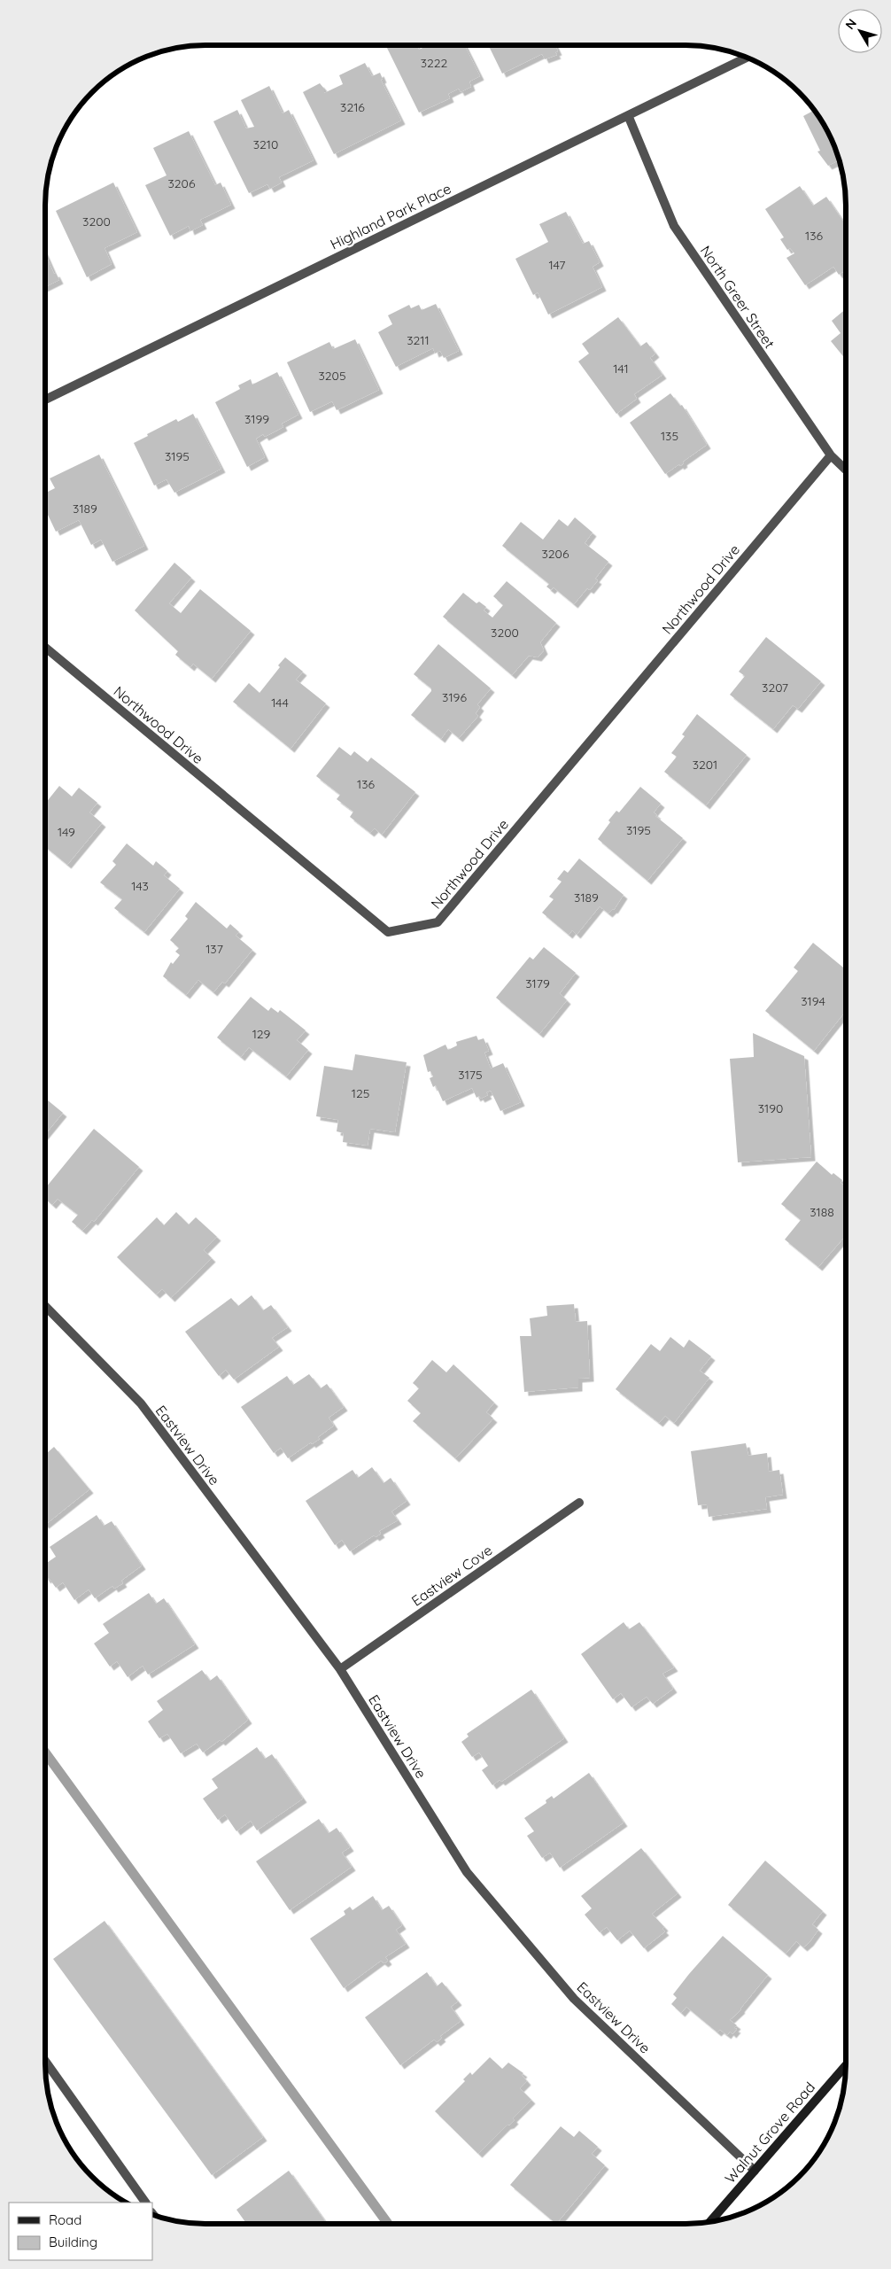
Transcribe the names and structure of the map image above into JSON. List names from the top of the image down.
{
  "streets": {
    "main road": ["Walnut Grove Road"],
    "street": [
      "Highland Park Place",
      "North Greer Street",
      "Northwood Drive",
      "Eastview Drive",
      "Eastview Cove"
    ]
  },
  "crossings": [
    ["Highland Park Place", "North Greer Street"],
    ["North Greer Street", "Northwood Drive"],
    ["Eastview Drive", "Eastview Cove"],
    ["Eastview Drive", "Walnut Grove Road"]
  ],
  "house_numbers": [
    "3222",
    "3216",
    "3210",
    "3206",
    "3200",
    "136",
    "147",
    "3211",
    "141",
    "3205",
    "3199",
    "135",
    "3195",
    "3189",
    "3206",
    "3200",
    "3207",
    "3196",
    "144",
    "3201",
    "136",
    "3195",
    "149",
    "143",
    "3189",
    "137",
    "3179",
    "3194",
    "129",
    "3175",
    "125",
    "3190",
    "3188"
  ],
  "legend": ["Road", "Building"],
  "north": "top left"
}
